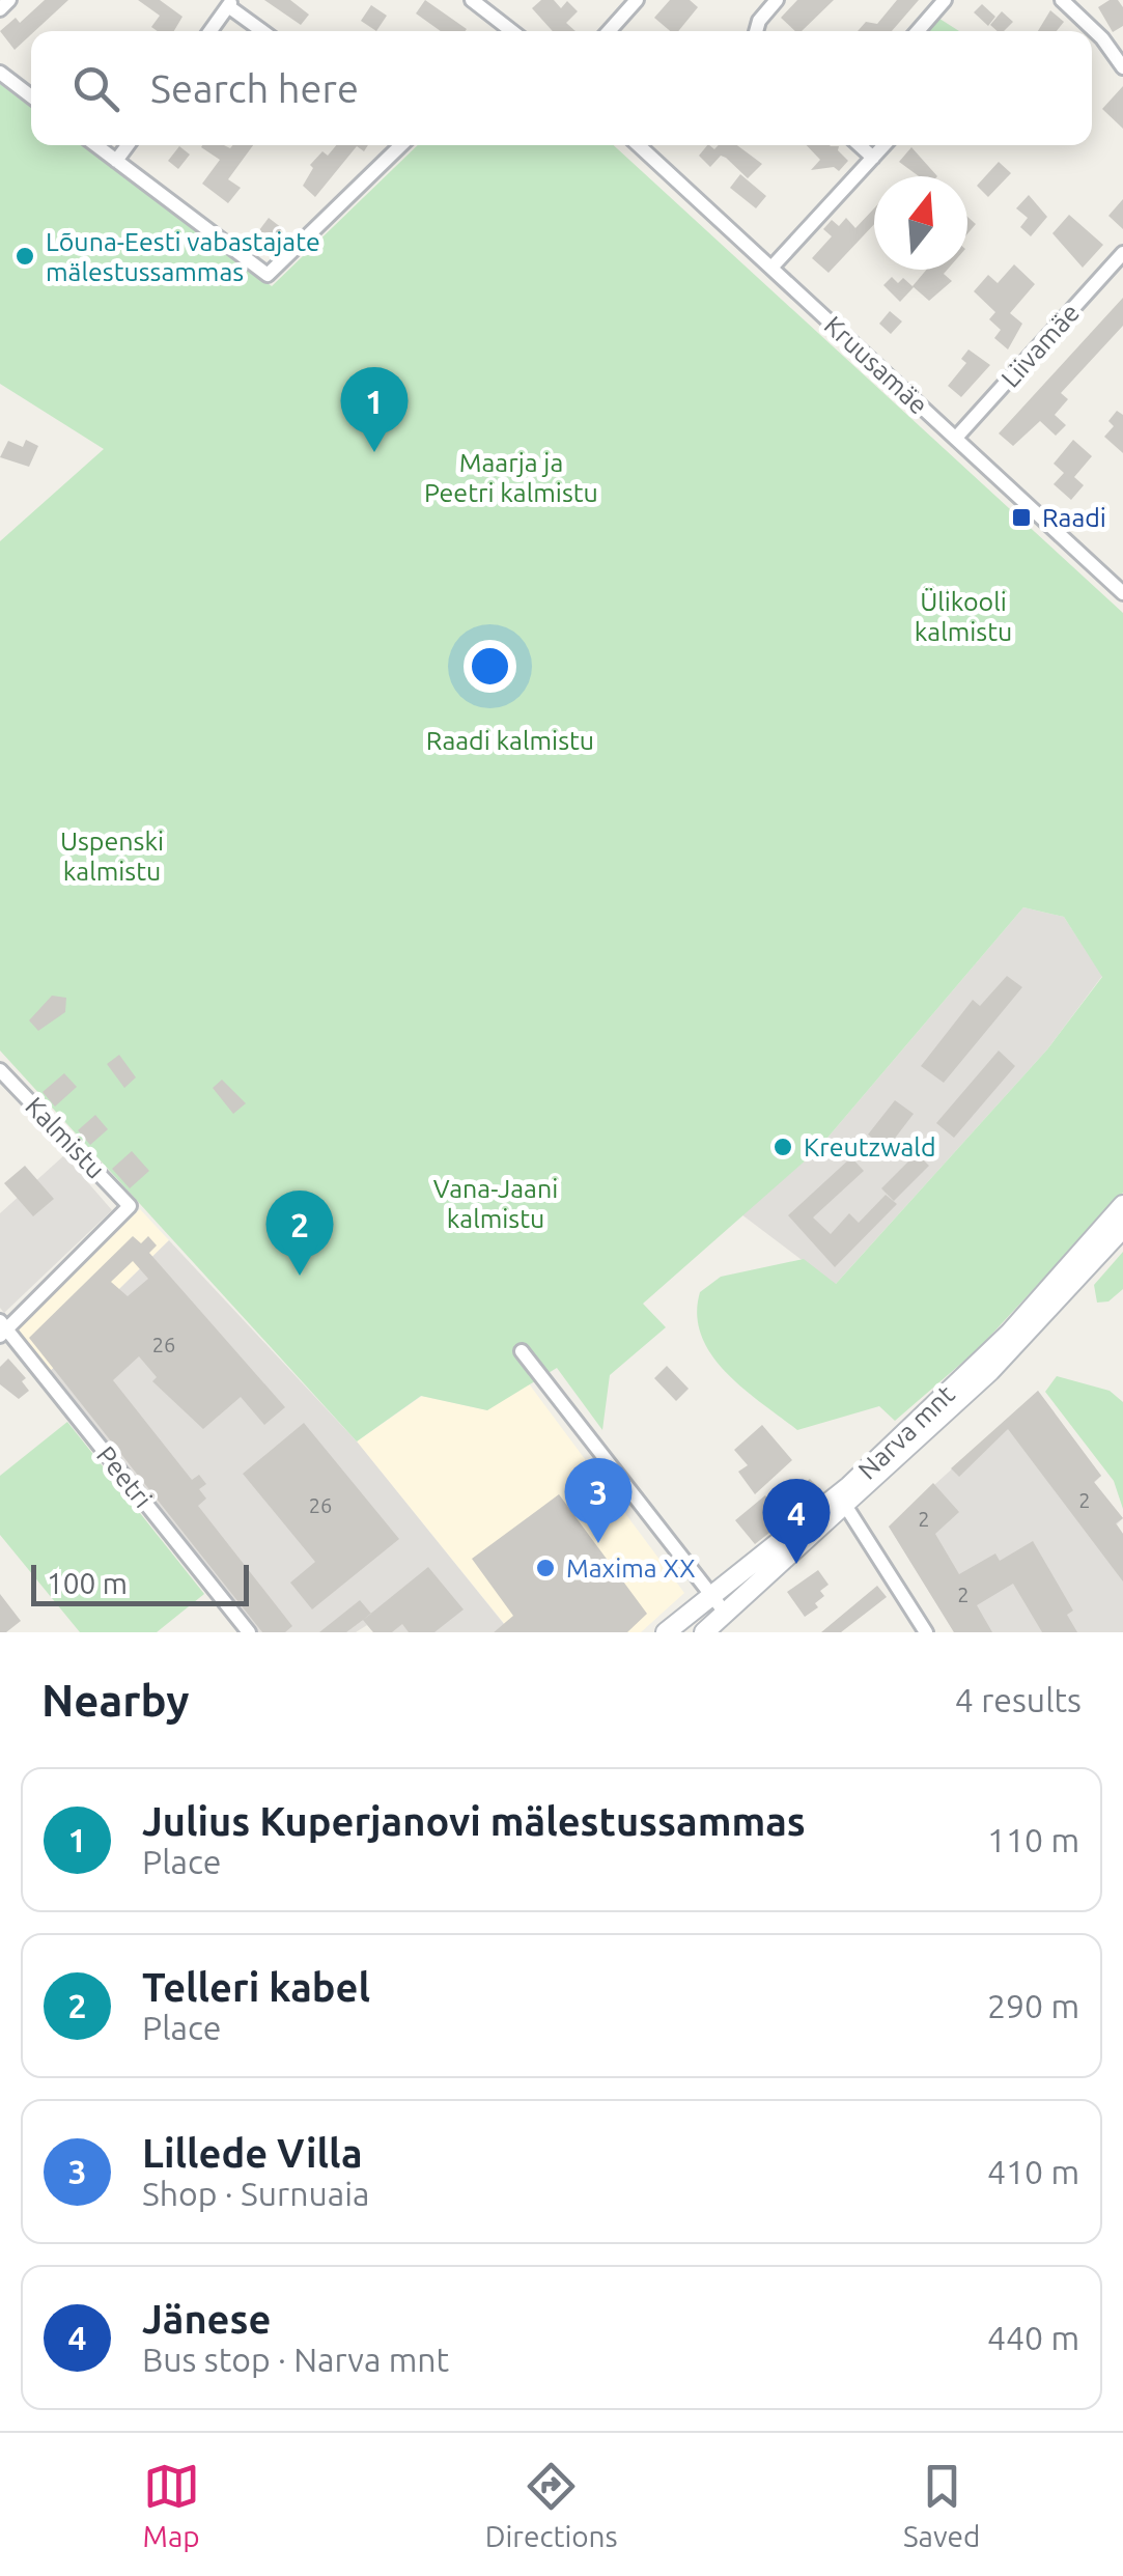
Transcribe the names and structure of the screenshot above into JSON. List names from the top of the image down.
{
  "streets": {
    "main road": ["Narva mnt"],
    "street": [
      "Liivamäe",
      "Kruusamäe",
      "Kalmistu",
      "Peetri"
    ]
  },
  "crossings": [
    ["Liivamäe", "Kruusamäe"],
    ["Kalmistu", "Peetri"]
  ],
  "parks": [
    "Maarja ja Peetri kalmistu",
    "Ülikooli kalmistu",
    "Raadi kalmistu",
    "Uspenski kalmistu",
    "Vana-Jaani kalmistu"
  ],
  "places": {
    "other": ["Lõuna-Eesti vabastajate mälestussammas", "Kreutzwald", "Maxima XX"],
    "transit": ["Raadi"]
  },
  "house_numbers": [
    "26",
    "2",
    "26",
    "2",
    "2"
  ],
  "scale_bar": "100 m",
  "north": "top",
  "page": {
    "search": "Search here",
    "pins": [
      "1",
      "2",
      "3",
      "4"
    ],
    "scale": "100 m",
    "heading": ["Nearby", "4 results"],
    "list": [
      {
        "mark": "1",
        "name": "Julius Kuperjanovi mälestussammas",
        "note": "Place",
        "value": "110 m"
      },
      {
        "mark": "2",
        "name": "Telleri kabel",
        "note": "Place",
        "value": "290 m"
      },
      {
        "mark": "3",
        "name": "Lillede Villa",
        "note": "Shop · Surnuaia",
        "value": "410 m"
      },
      {
        "mark": "4",
        "name": "Jänese",
        "note": "Bus stop · Narva mnt",
        "value": "440 m"
      }
    ],
    "nav": ["Map", "Directions", "Saved"]
  }
}
